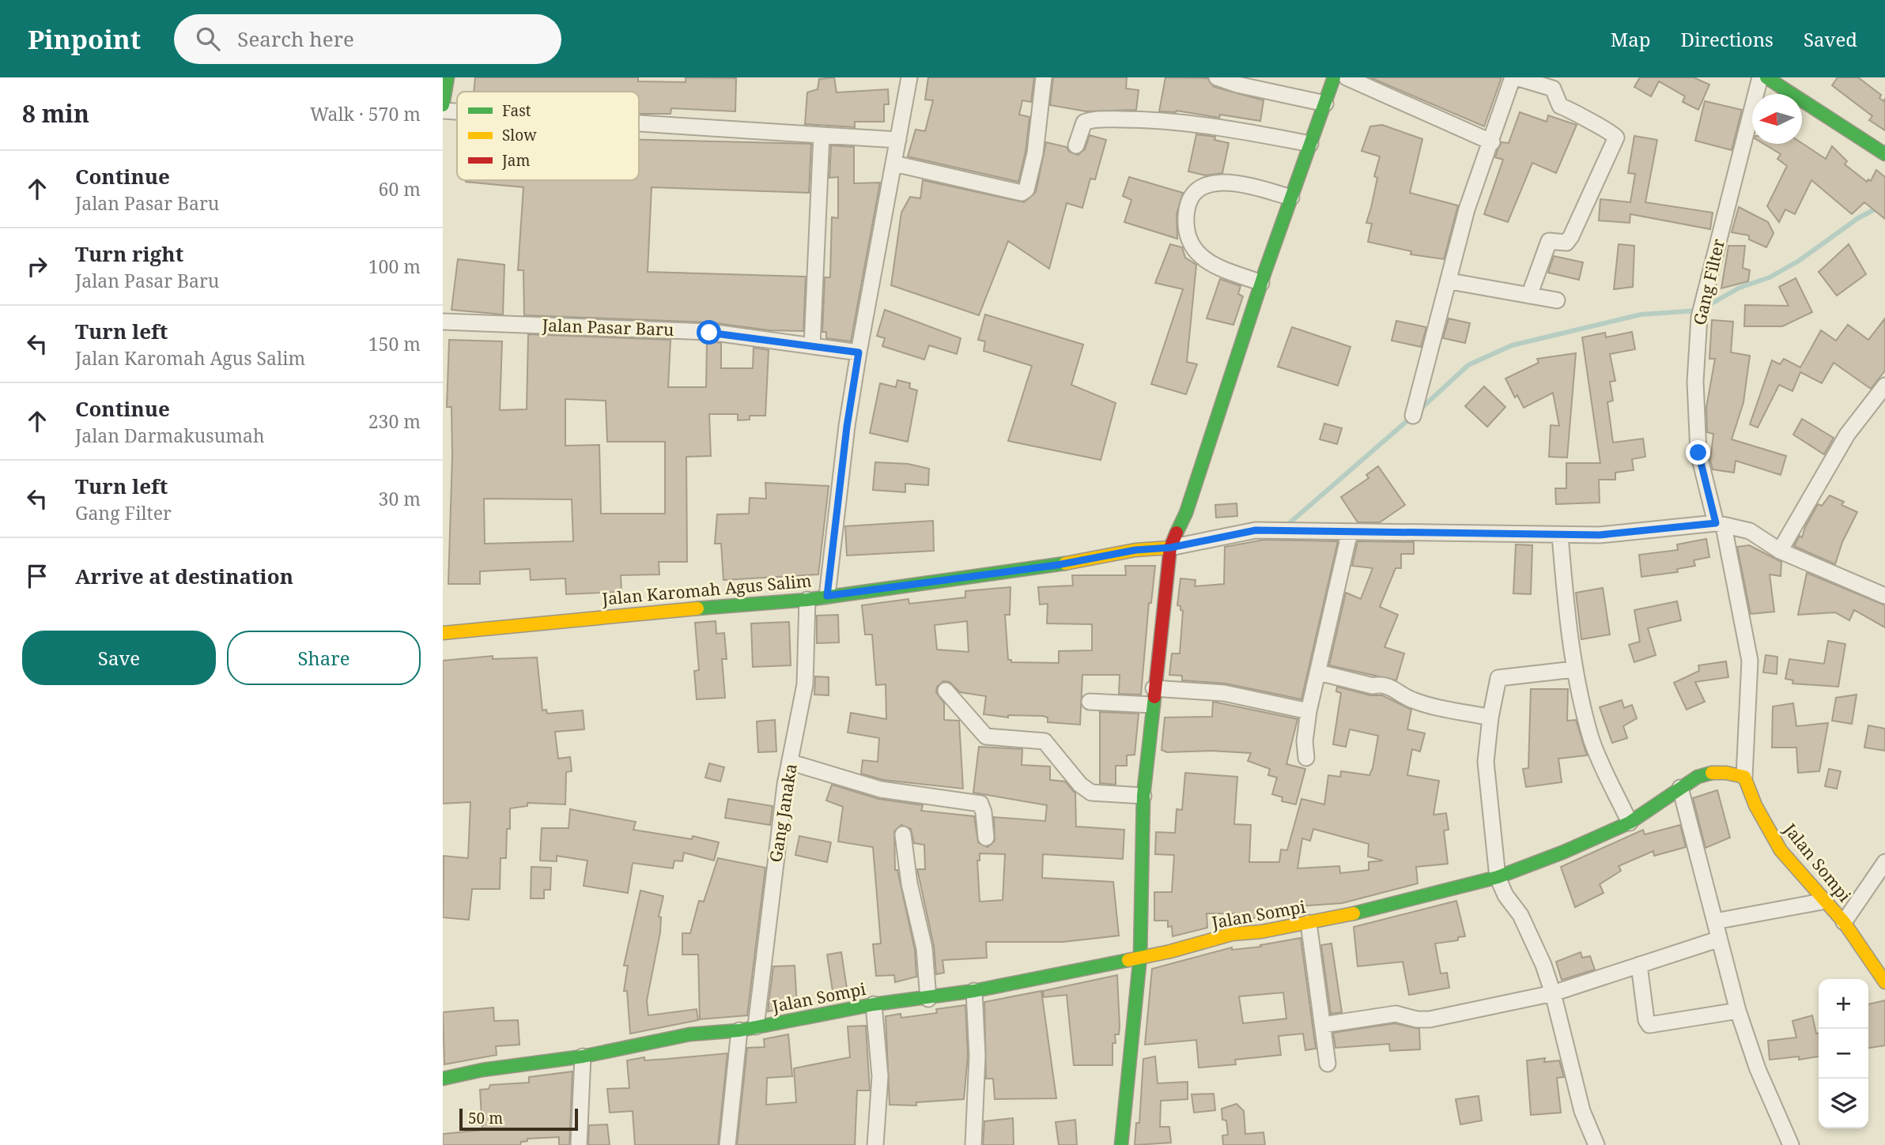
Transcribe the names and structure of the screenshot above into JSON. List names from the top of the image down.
{
  "streets": {
    "street": [
      "Gang Filter",
      "Jalan Pasar Baru",
      "Jalan Karomah Agus Salim",
      "Gang Janaka",
      "Jalan Sompi"
    ]
  },
  "crossings": [
    ["Gang Filter", "Jalan Sompi"],
    ["Jalan Karomah Agus Salim", "Gang Janaka"],
    ["Gang Janaka", "Jalan Sompi"]
  ],
  "legend": ["Fast", "Slow", "Jam"],
  "scale_bar": "50 m",
  "north": "left",
  "page": {
    "header": "Pinpoint",
    "search": "Search here",
    "nav": ["Map", "Directions", "Saved"],
    "heading": ["8 min", "Walk · 570 m"],
    "list": [
      ["Continue", "Jalan Pasar Baru", "60 m"],
      ["Turn right", "Jalan Pasar Baru", "100 m"],
      ["Turn left", "Jalan Karomah Agus Salim", "150 m"],
      ["Continue", "Jalan Darmakusumah", "230 m"],
      ["Turn left", "Gang Filter", "30 m"],
      "Arrive at destination"
    ],
    "buttons": ["Save", "Share"],
    "map_buttons": ["+", "−"],
    "scale": "50 m"
  }
}
